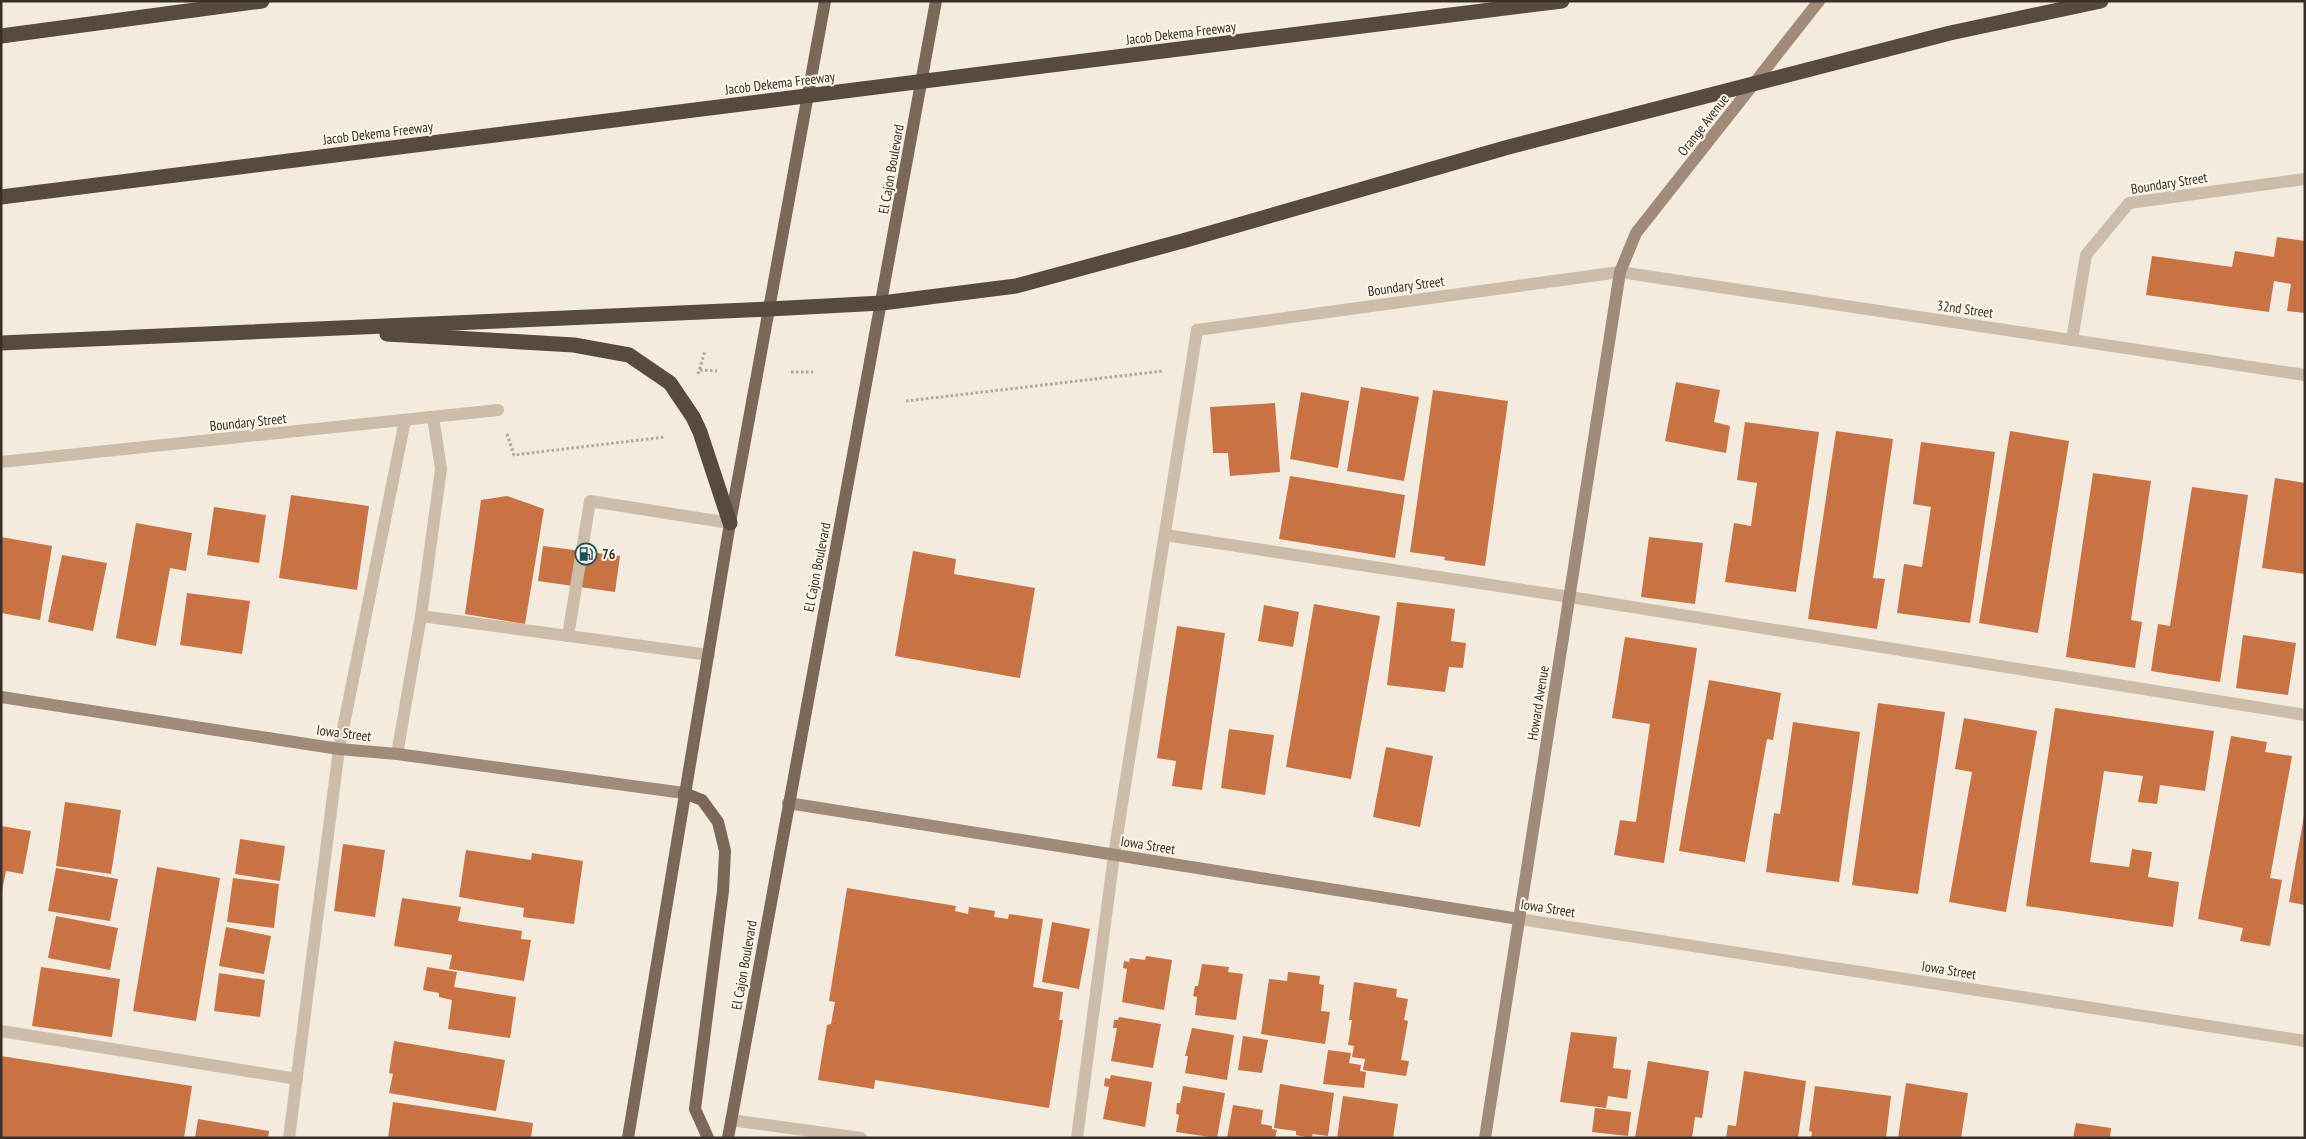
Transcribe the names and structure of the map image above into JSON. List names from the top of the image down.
{
  "streets": {
    "highway": ["Jacob Dekema Freeway"],
    "main road": ["El Cajon Boulevard"],
    "street": [
      "Orange Avenue",
      "Boundary Street",
      "32nd Street",
      "Howard Avenue",
      "Iowa Street"
    ]
  },
  "crossings": [
    ["Orange Avenue", "Boundary Street"],
    ["Orange Avenue", "32nd Street"],
    ["Orange Avenue", "Howard Avenue"],
    ["El Cajon Boulevard", "Iowa Street"],
    ["Boundary Street", "32nd Street"],
    ["Boundary Street", "Howard Avenue"],
    ["32nd Street", "Howard Avenue"],
    ["Howard Avenue", "Iowa Street"]
  ],
  "places": {
    "fuel station": ["76"]
  }
}
